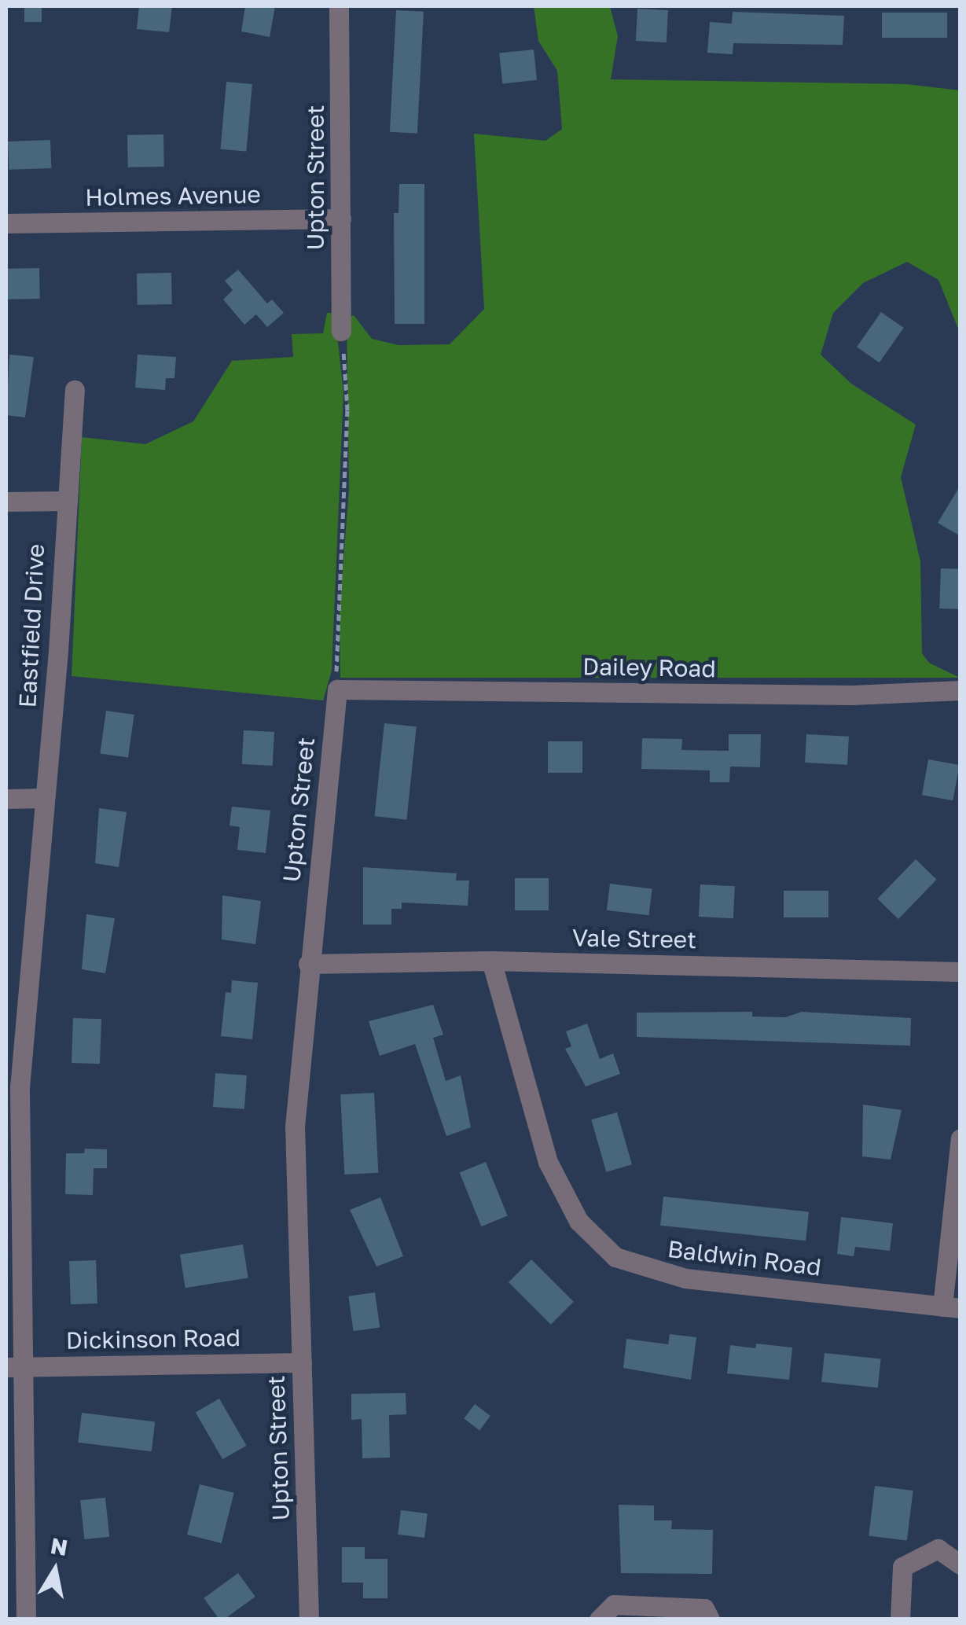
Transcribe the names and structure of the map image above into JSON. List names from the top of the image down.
{
  "streets": {
    "street": [
      "Upton Street",
      "Holmes Avenue",
      "Eastfield Drive",
      "Dailey Road",
      "Vale Street",
      "Baldwin Road",
      "Dickinson Road"
    ]
  },
  "crossings": [
    ["Upton Street", "Holmes Avenue"],
    ["Upton Street", "Dailey Road"],
    ["Upton Street", "Vale Street"],
    ["Upton Street", "Dickinson Road"],
    ["Eastfield Drive", "Dickinson Road"],
    ["Vale Street", "Baldwin Road"]
  ],
  "north": "top"
}
